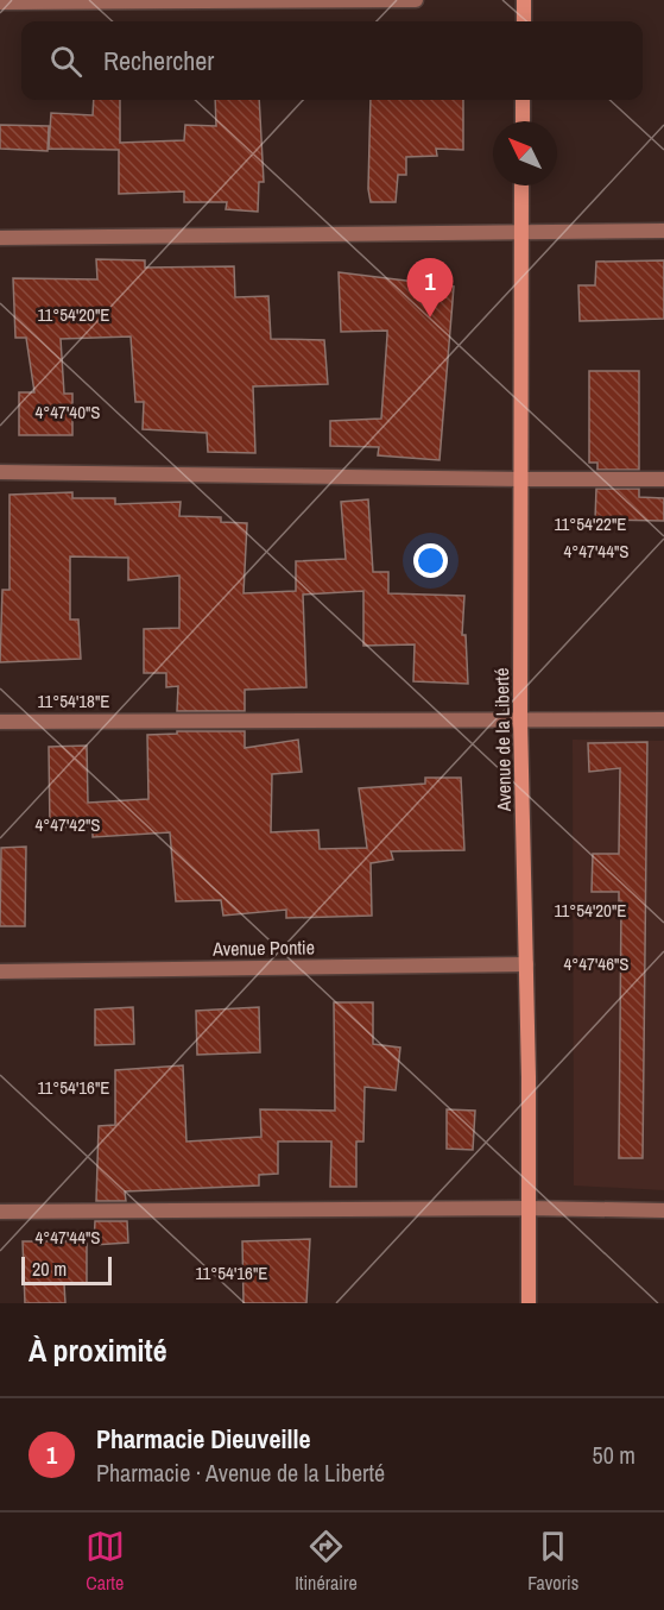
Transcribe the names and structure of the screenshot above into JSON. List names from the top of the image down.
{
  "streets": {
    "street": ["Avenue de la Liberté", "Avenue Pontie"]
  },
  "crossings": [
    ["Avenue de la Liberté", "Avenue Pontie"]
  ],
  "scale_bar": "20 m",
  "north": "top left",
  "page": {
    "search": "Rechercher",
    "pins": "1",
    "scale": "20 m",
    "heading": "À proximité",
    "list": [
      {
        "mark": "1",
        "name": "Pharmacie Dieuveille",
        "note": "Pharmacie · Avenue de la Liberté",
        "value": "50 m"
      }
    ],
    "nav": ["Carte", "Itinéraire", "Favoris"]
  },
  "coordinates": [
    "11°54'20\"E",
    "4°47'40\"S",
    "11°54'22\"E",
    "4°47'44\"S",
    "11°54'18\"E",
    "4°47'42\"S",
    "4°47'46\"S",
    "11°54'16\"E"
  ]
}
